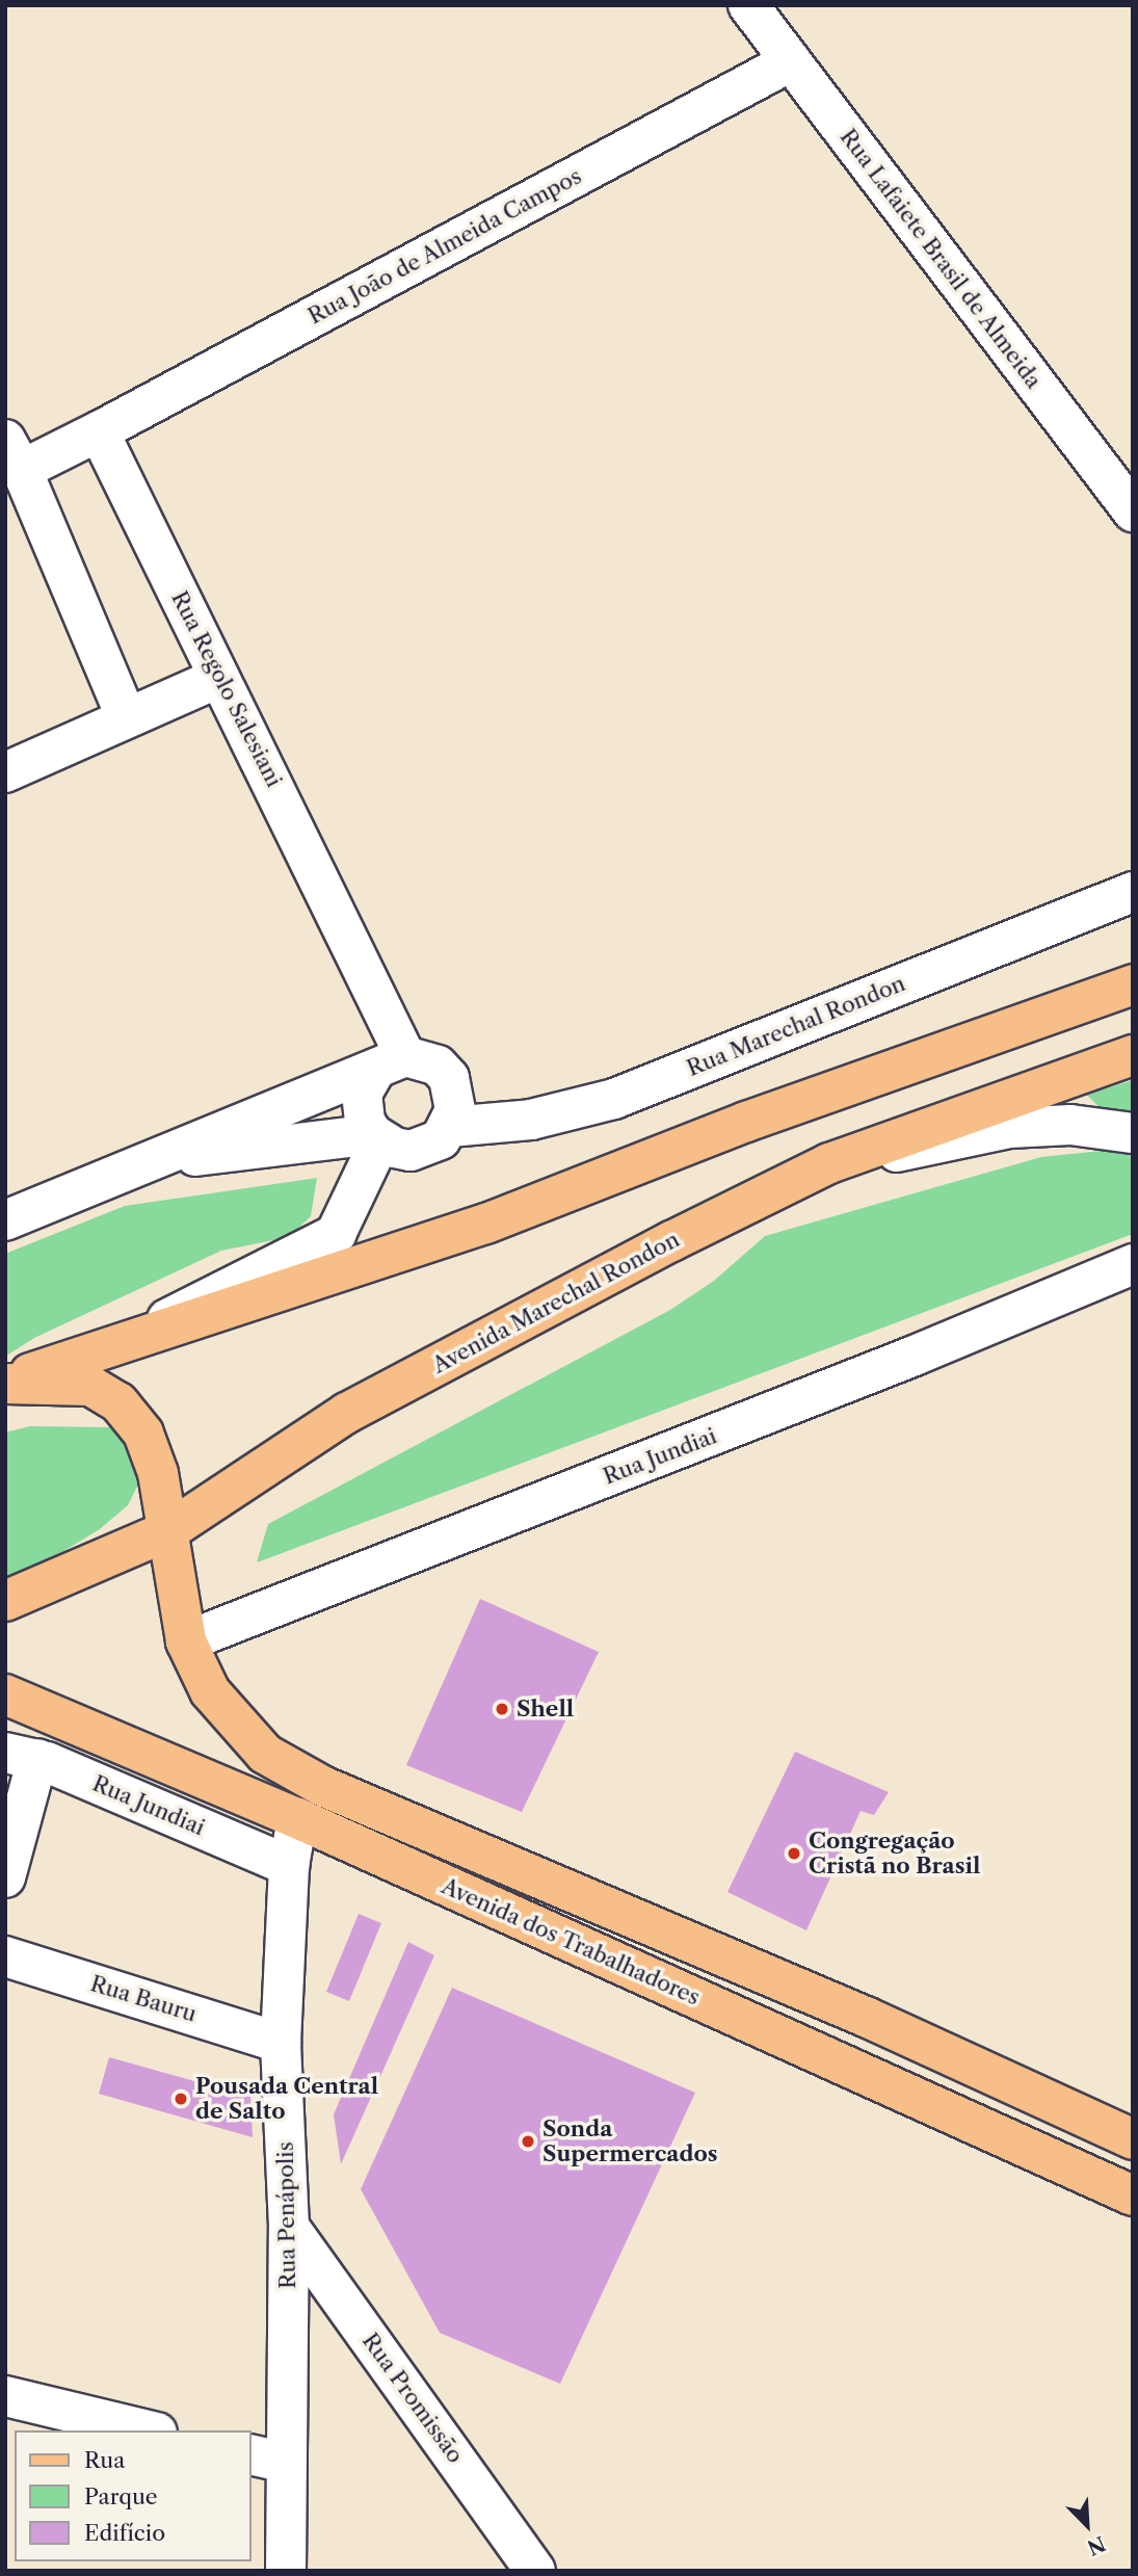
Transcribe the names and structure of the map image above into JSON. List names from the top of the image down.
{
  "streets": {
    "main road": ["Avenida Marechal Rondon", "Avenida dos Trabalhadores"],
    "street": [
      "Rua João de Almeida Campos",
      "Rua Lafaiete Brasil de Almeida",
      "Rua Regolo Salesiani",
      "Rua Marechal Rondon",
      "Rua Jundiai",
      "Rua Bauru",
      "Rua Penápolis",
      "Rua Promissão"
    ]
  },
  "crossings": [
    ["Rua João de Almeida Campos", "Rua Lafaiete Brasil de Almeida"],
    ["Rua João de Almeida Campos", "Rua Regolo Salesiani"],
    ["Rua Regolo Salesiani", "Rua Marechal Rondon"],
    ["Avenida Marechal Rondon", "Avenida dos Trabalhadores"],
    ["Rua Jundiai", "Avenida dos Trabalhadores"],
    ["Rua Jundiai", "Rua Penápolis"],
    ["Avenida dos Trabalhadores", "Rua Penápolis"],
    ["Rua Bauru", "Rua Penápolis"],
    ["Rua Penápolis", "Rua Promissão"]
  ],
  "places": [
    "Shell",
    "Congregação Cristã no Brasil",
    "Pousada Central de Salto",
    "Sonda Supermercados"
  ],
  "legend": ["Rua", "Parque", "Edifício"],
  "north": "bottom right"
}
